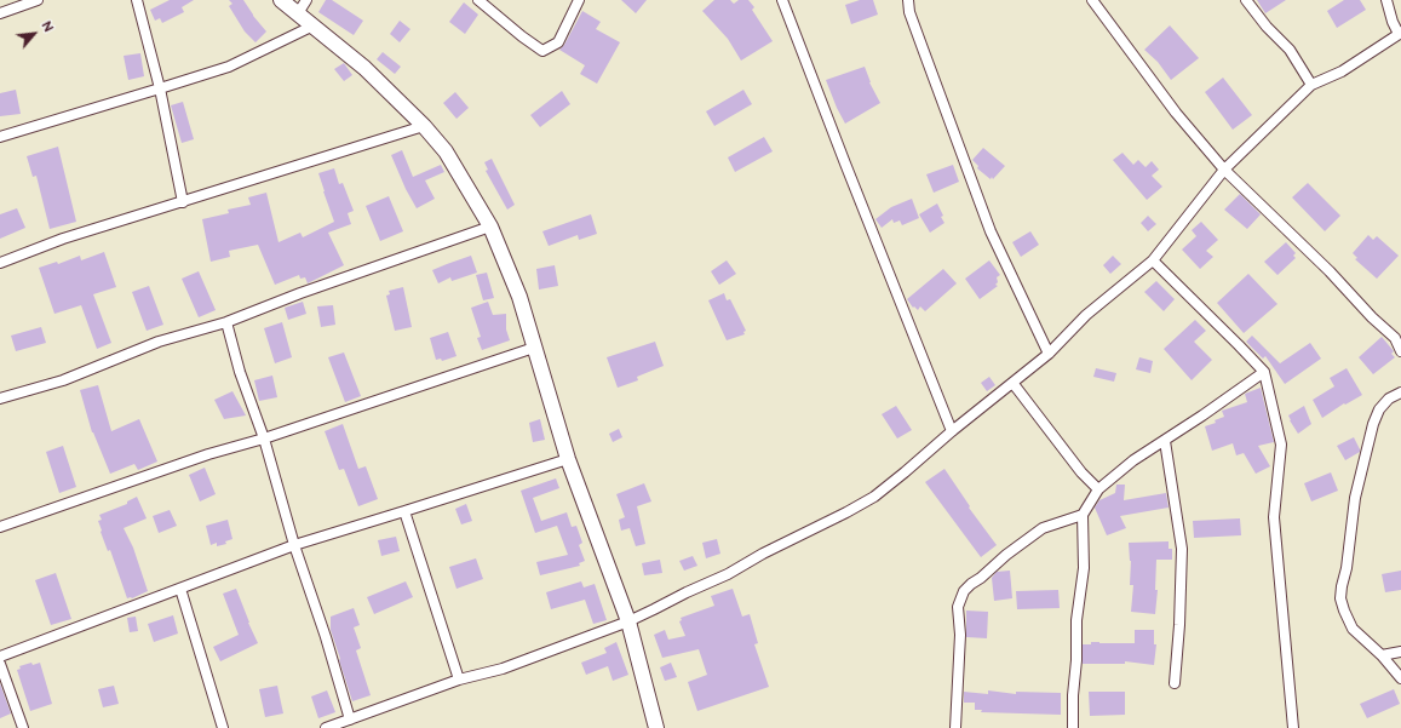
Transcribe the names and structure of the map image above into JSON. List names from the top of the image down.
{
  "north": "top right"
}
